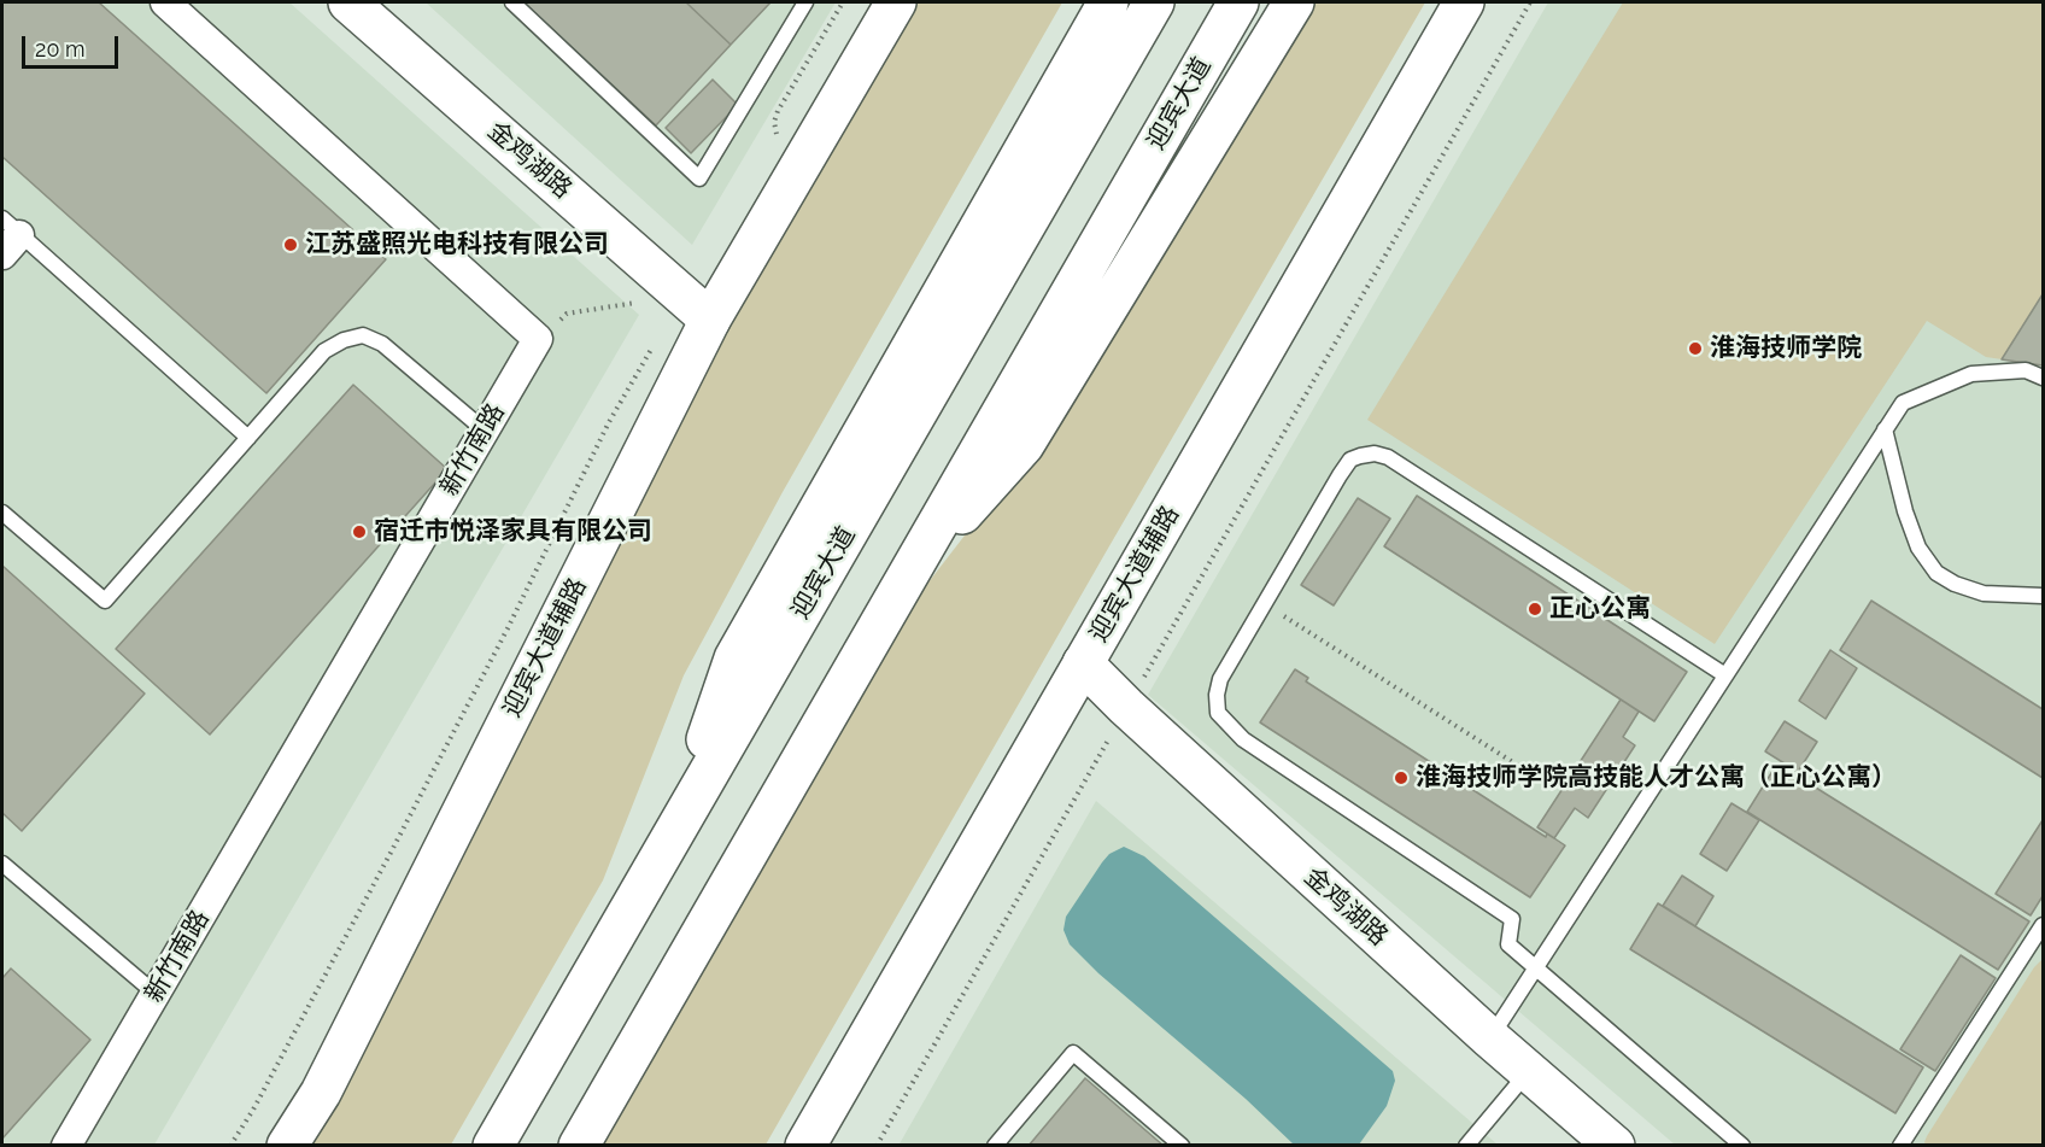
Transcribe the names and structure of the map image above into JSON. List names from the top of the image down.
{
  "streets": {
    "main road": ["迎宾大道", "金鸡湖路", "迎宾大道辅路"],
    "street": ["新竹南路"]
  },
  "crossings": [
    ["金鸡湖路", "迎宾大道辅路"]
  ],
  "places": [
    "江苏盛照光电科技有限公司",
    "淮海技师学院",
    "宿迁市悦泽家具有限公司",
    "正心公寓",
    "淮海技师学院高技能人才公寓（正心公寓）"
  ],
  "scale_bar": "20 m"
}
